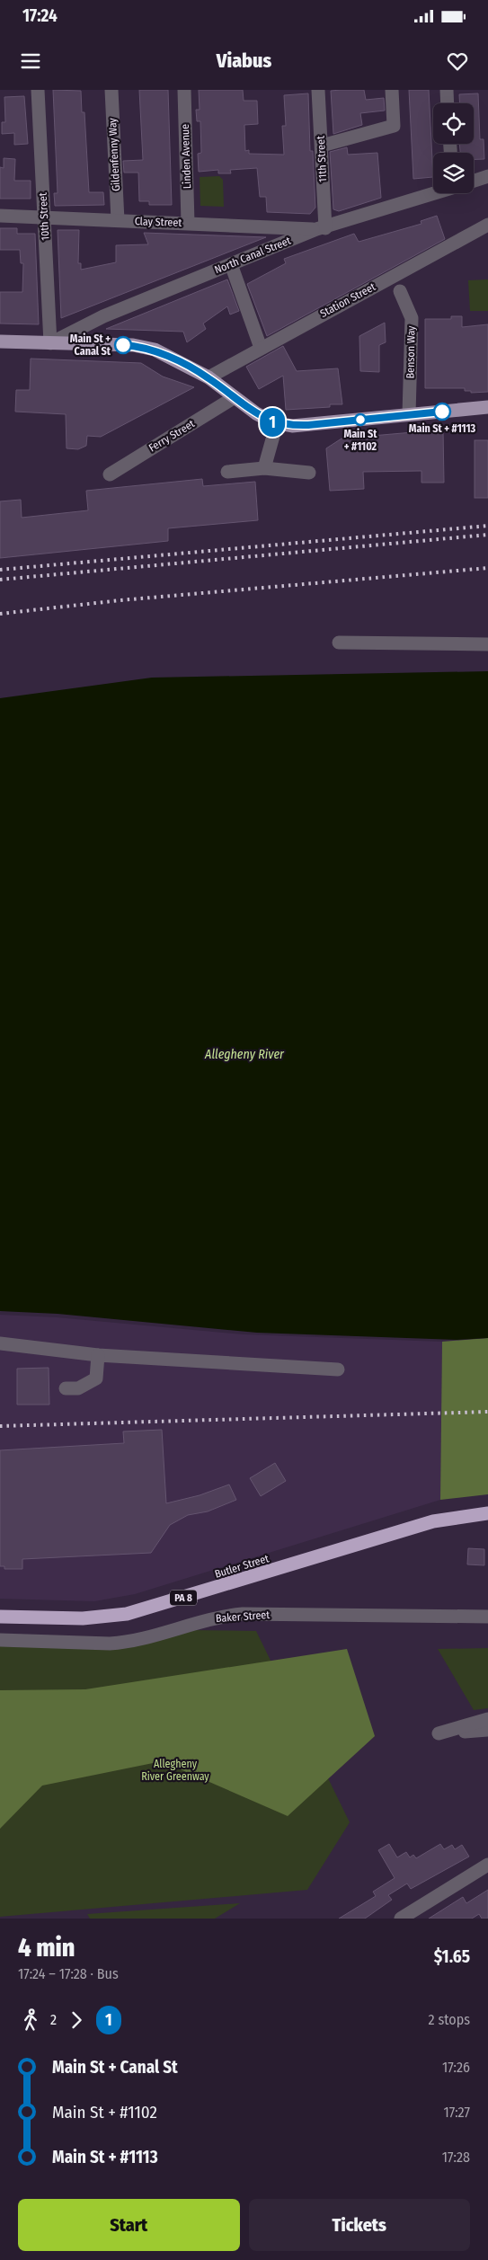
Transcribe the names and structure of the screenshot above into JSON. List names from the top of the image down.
{
  "streets": {
    "highway": ["Butler Street", "PA 8"],
    "street": [
      "Gildenfenny Way",
      "Linden Avenue",
      "11th Street",
      "10th Street",
      "Clay Street",
      "North Canal Street",
      "Station Street",
      "Benson Way",
      "Ferry Street",
      "Baker Street"
    ]
  },
  "crossings": [
    ["Gildenfenny Way", "Clay Street"],
    ["Linden Avenue", "Clay Street"],
    ["11th Street", "Clay Street"],
    ["11th Street", "North Canal Street"],
    ["10th Street", "Clay Street"],
    ["10th Street", "North Canal Street"],
    ["Clay Street", "North Canal Street"]
  ],
  "water": ["Allegheny River"],
  "parks": ["Allegheny River Greenway"],
  "places": ["Main St + Canal St", "Main St + #1113", "Main St + #1102"],
  "lines": ["bus line 1"],
  "page": {
    "status": "17:24",
    "header": "Viabus",
    "on_map": "1",
    "heading": ["4 min", "17:24 – 17:28 · Bus", "$1.65"],
    "legs": ["2", "1", "2 stops"],
    "list": [
      {
        "name": "Main St + Canal St",
        "value": "17:26"
      },
      {
        "name": "Main St + #1102",
        "value": "17:27"
      },
      {
        "name": "Main St + #1113",
        "value": "17:28"
      }
    ],
    "buttons": ["Start", "Tickets"]
  }
}
